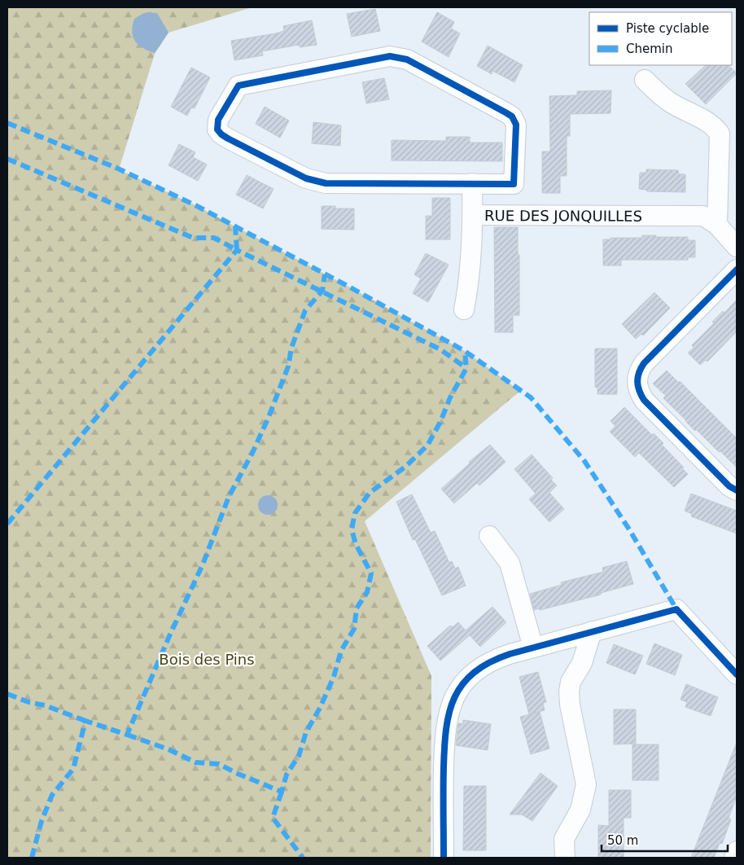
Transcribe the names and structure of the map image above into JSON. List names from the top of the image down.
{
  "streets": {
    "street": ["RUE DES JONQUILLES"]
  },
  "parks": ["Bois des Pins"],
  "legend": ["Piste cyclable", "Chemin"],
  "scale_bar": "50 m"
}
